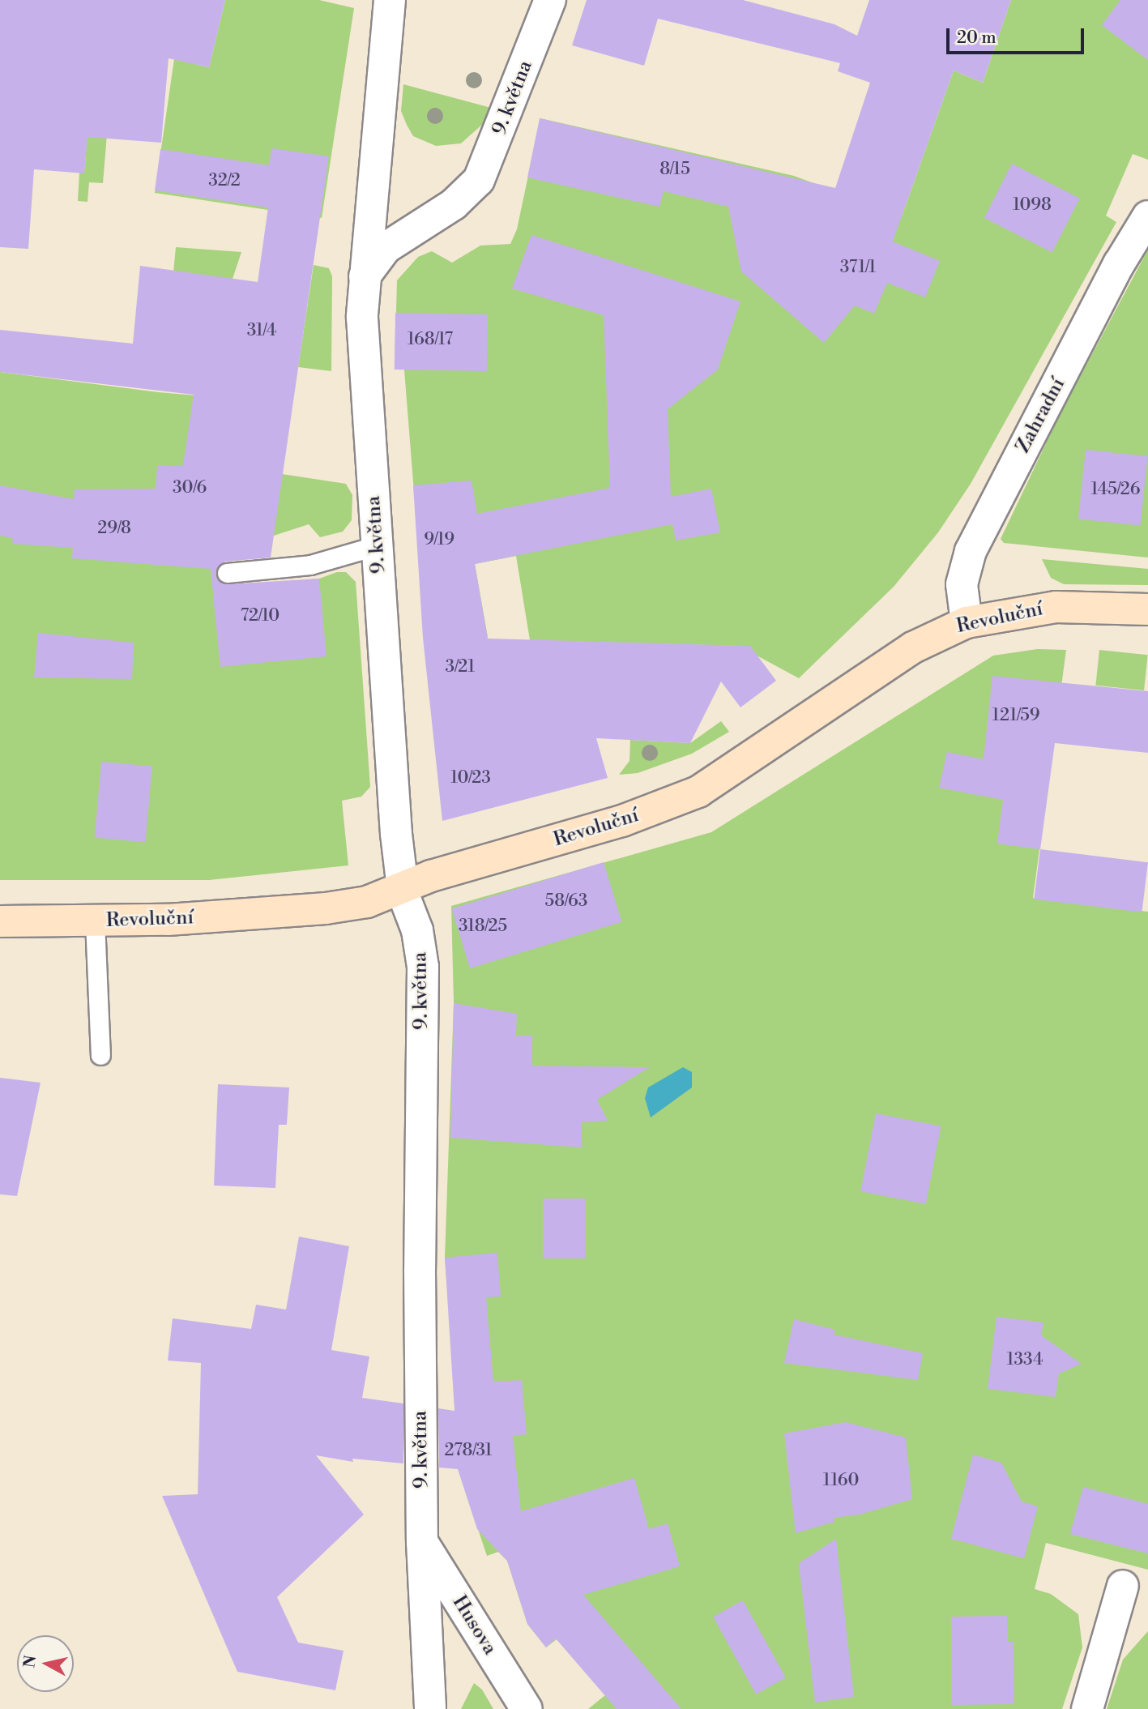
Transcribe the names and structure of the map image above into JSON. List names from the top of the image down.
{
  "streets": {
    "street": [
      "9. května",
      "Zahradní",
      "Revoluční",
      "Husova"
    ]
  },
  "crossings": [
    ["9. května", "Revoluční"],
    ["9. května", "Husova"],
    ["Zahradní", "Revoluční"]
  ],
  "house_numbers": [
    "8/15",
    "32/2",
    "1098",
    "371/1",
    "31/4",
    "168/17",
    "30/6",
    "145/26",
    "29/8",
    "9/19",
    "72/10",
    "3/21",
    "121/59",
    "10/23",
    "58/63",
    "318/25",
    "1334",
    "278/31",
    "1160"
  ],
  "scale_bar": "20 m",
  "north": "left"
}
